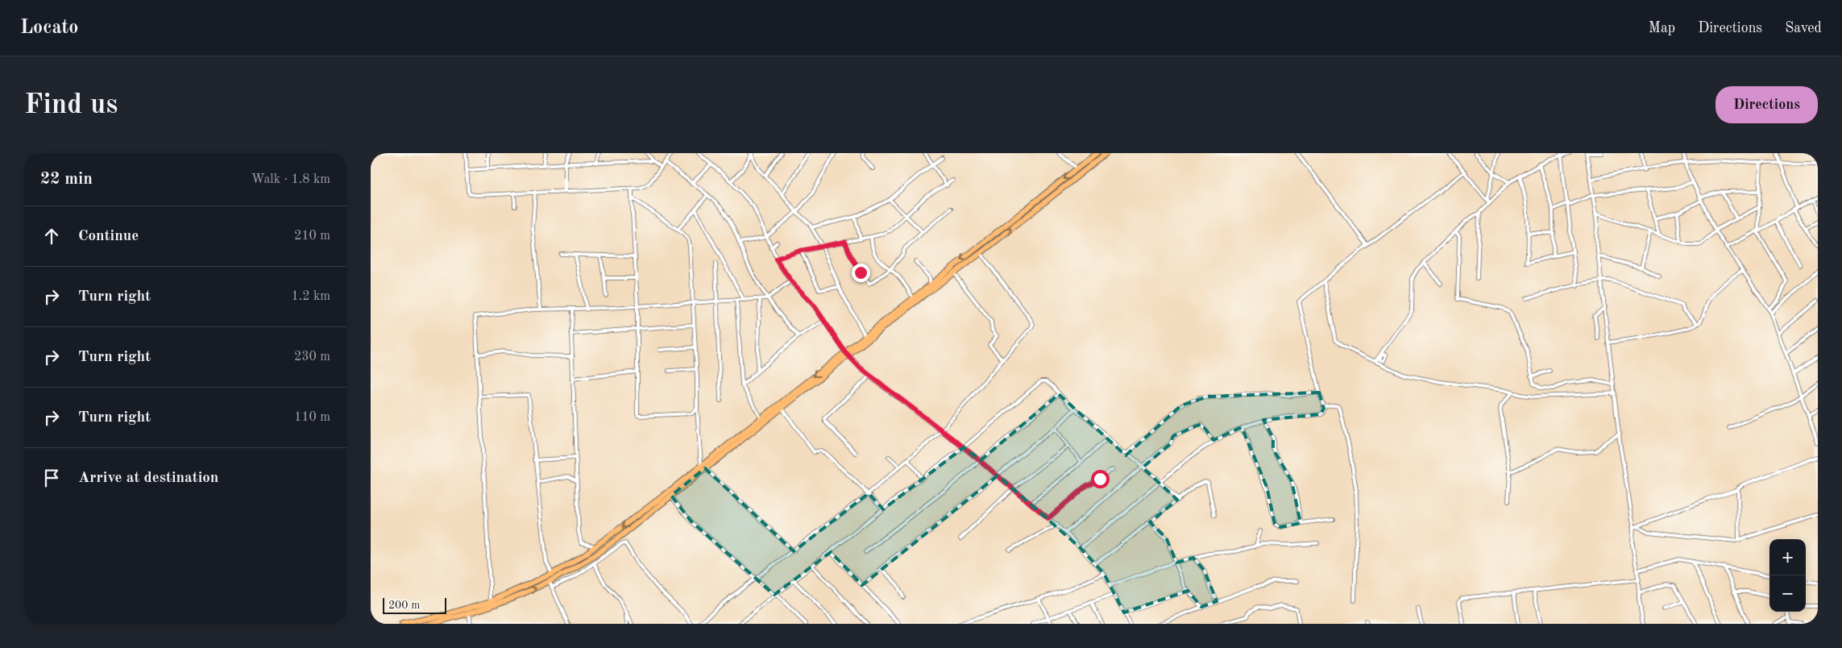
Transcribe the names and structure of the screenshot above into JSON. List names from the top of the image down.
{
  "scale_bar": "200 m",
  "page": {
    "header": "Locato",
    "nav": ["Map", "Directions", "Saved"],
    "buttons": "Directions",
    "title": "Find us",
    "heading": ["22 min", "Walk · 1.8 km"],
    "list": [
      ["Continue", "210 m"],
      ["Turn right", "1.2 km"],
      ["Turn right", "230 m"],
      ["Turn right", "110 m"],
      "Arrive at destination"
    ],
    "map_buttons": ["+", "−"],
    "scale": "200 m"
  }
}
